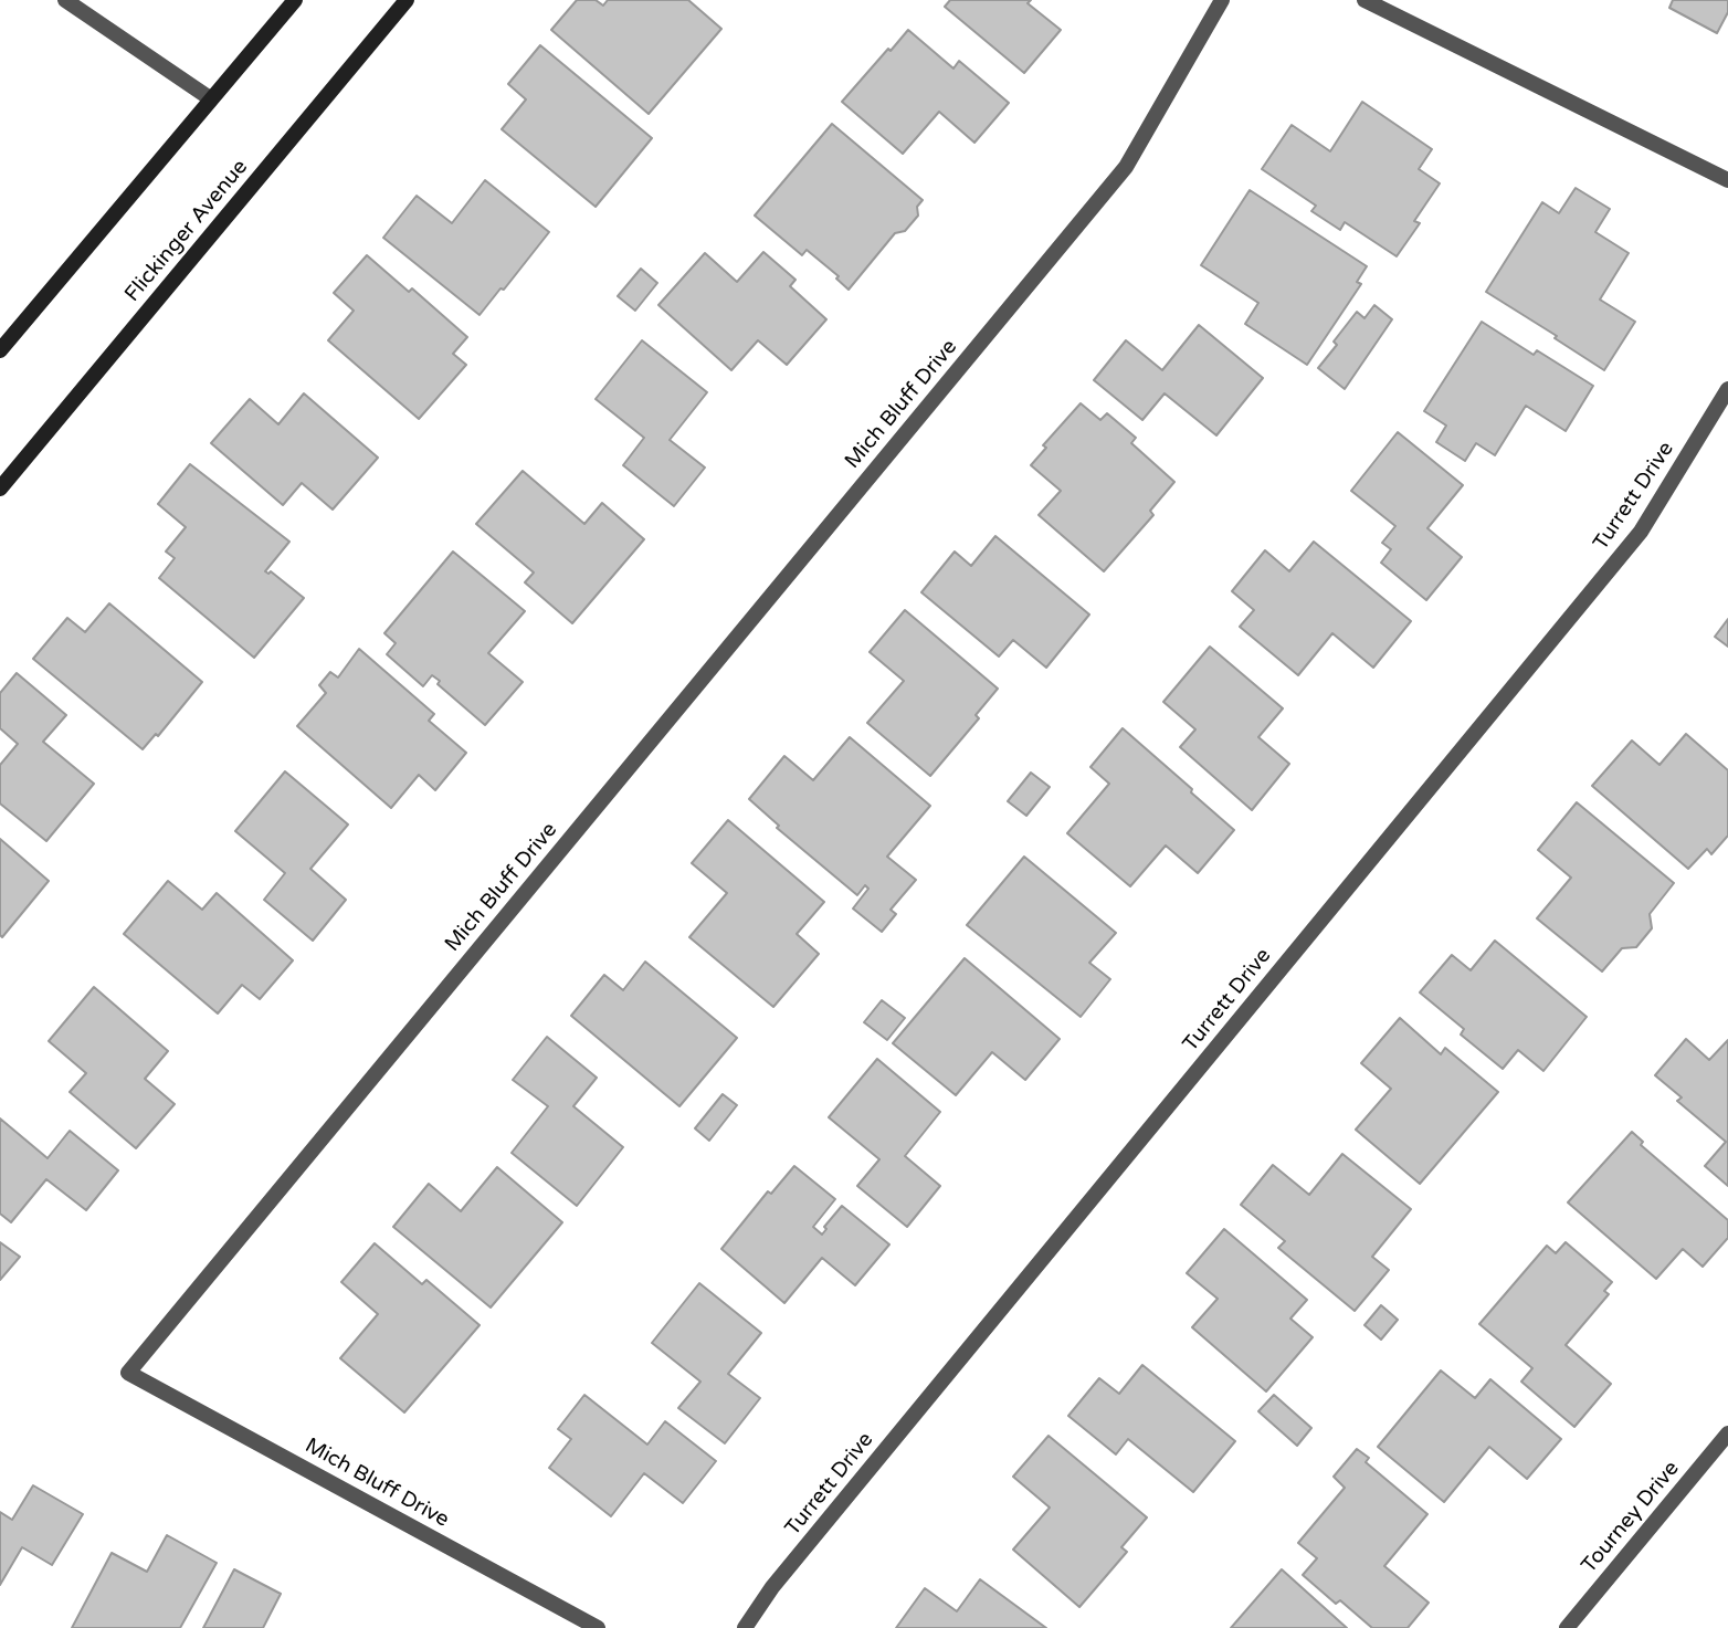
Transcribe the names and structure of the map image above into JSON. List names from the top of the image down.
{
  "streets": {
    "main road": ["Flickinger Avenue"],
    "street": ["Mich Bluff Drive", "Turrett Drive", "Tourney Drive"]
  }
}
